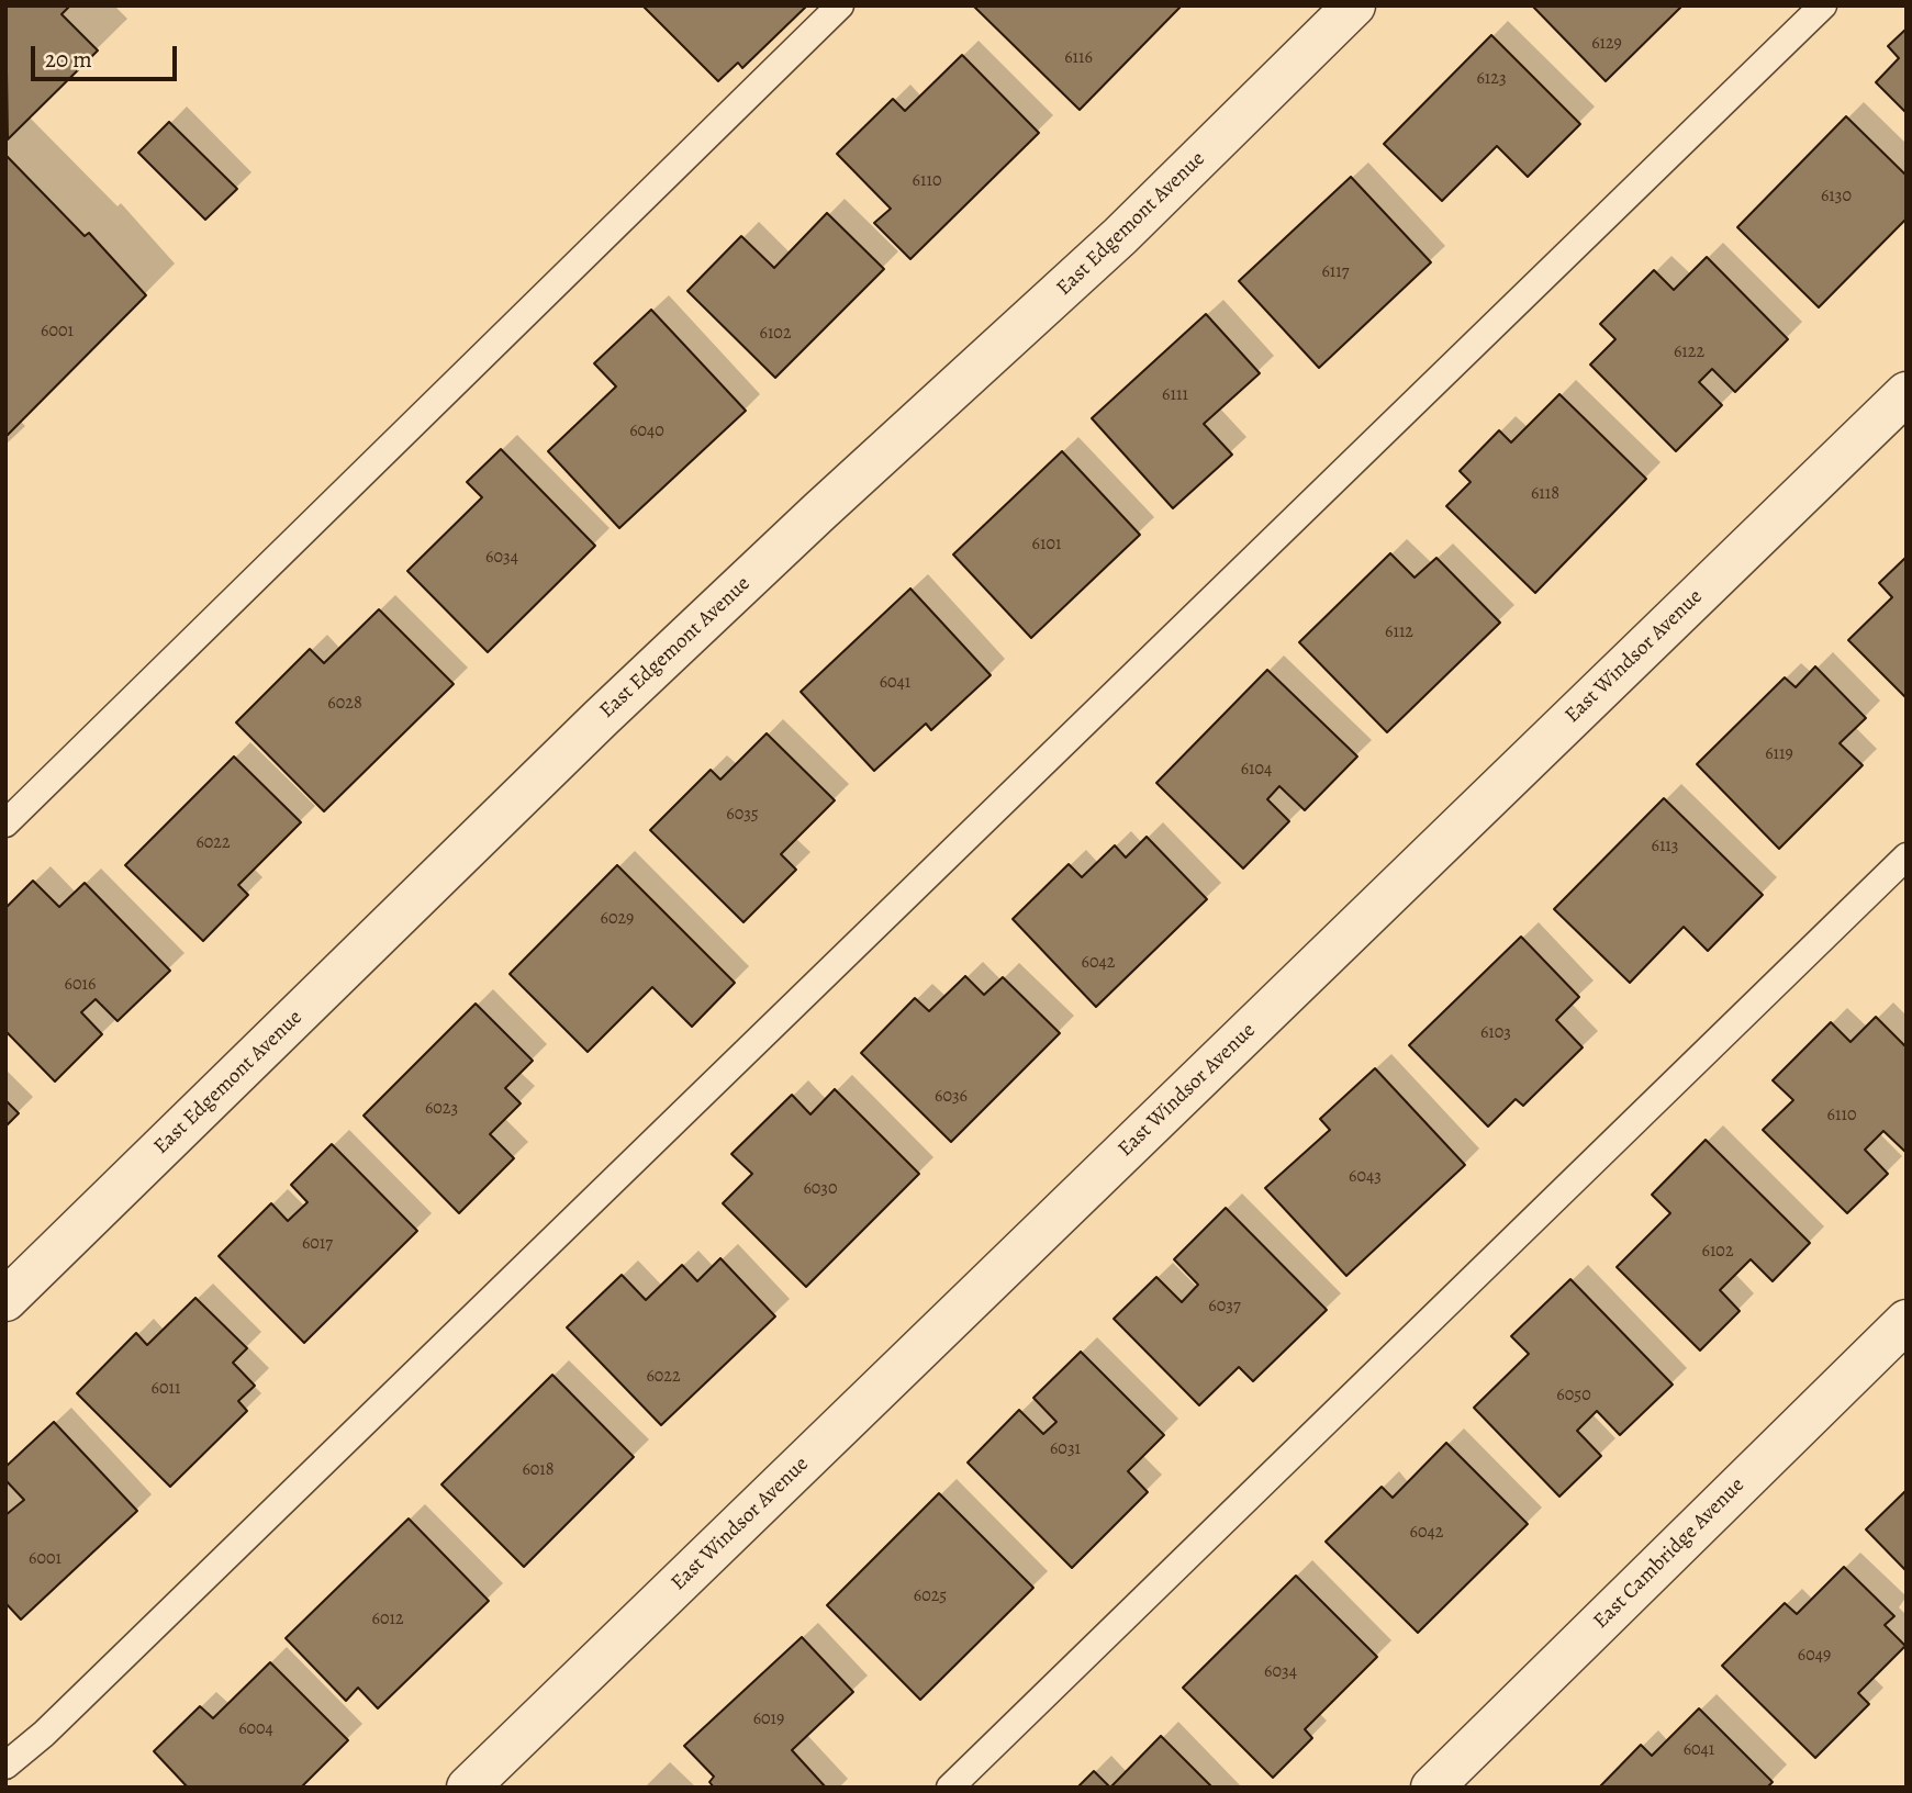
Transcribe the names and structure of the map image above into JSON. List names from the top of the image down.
{
  "streets": {
    "street": ["East Edgemont Avenue", "East Windsor Avenue", "East Cambridge Avenue"]
  },
  "house_numbers": [
    "6129",
    "6116",
    "6123",
    "6110",
    "6130",
    "6117",
    "6001",
    "6102",
    "6122",
    "6111",
    "6040",
    "6118",
    "6101",
    "6034",
    "6112",
    "6041",
    "6028",
    "6119",
    "6104",
    "6035",
    "6022",
    "6113",
    "6029",
    "6042",
    "6016",
    "6103",
    "6036",
    "6023",
    "6110",
    "6043",
    "6030",
    "6017",
    "6102",
    "6037",
    "6022",
    "6011",
    "6050",
    "6031",
    "6018",
    "6042",
    "6001",
    "6025",
    "6012",
    "6049",
    "6034",
    "6019",
    "6004",
    "6041"
  ],
  "scale_bar": "20 m"
}
